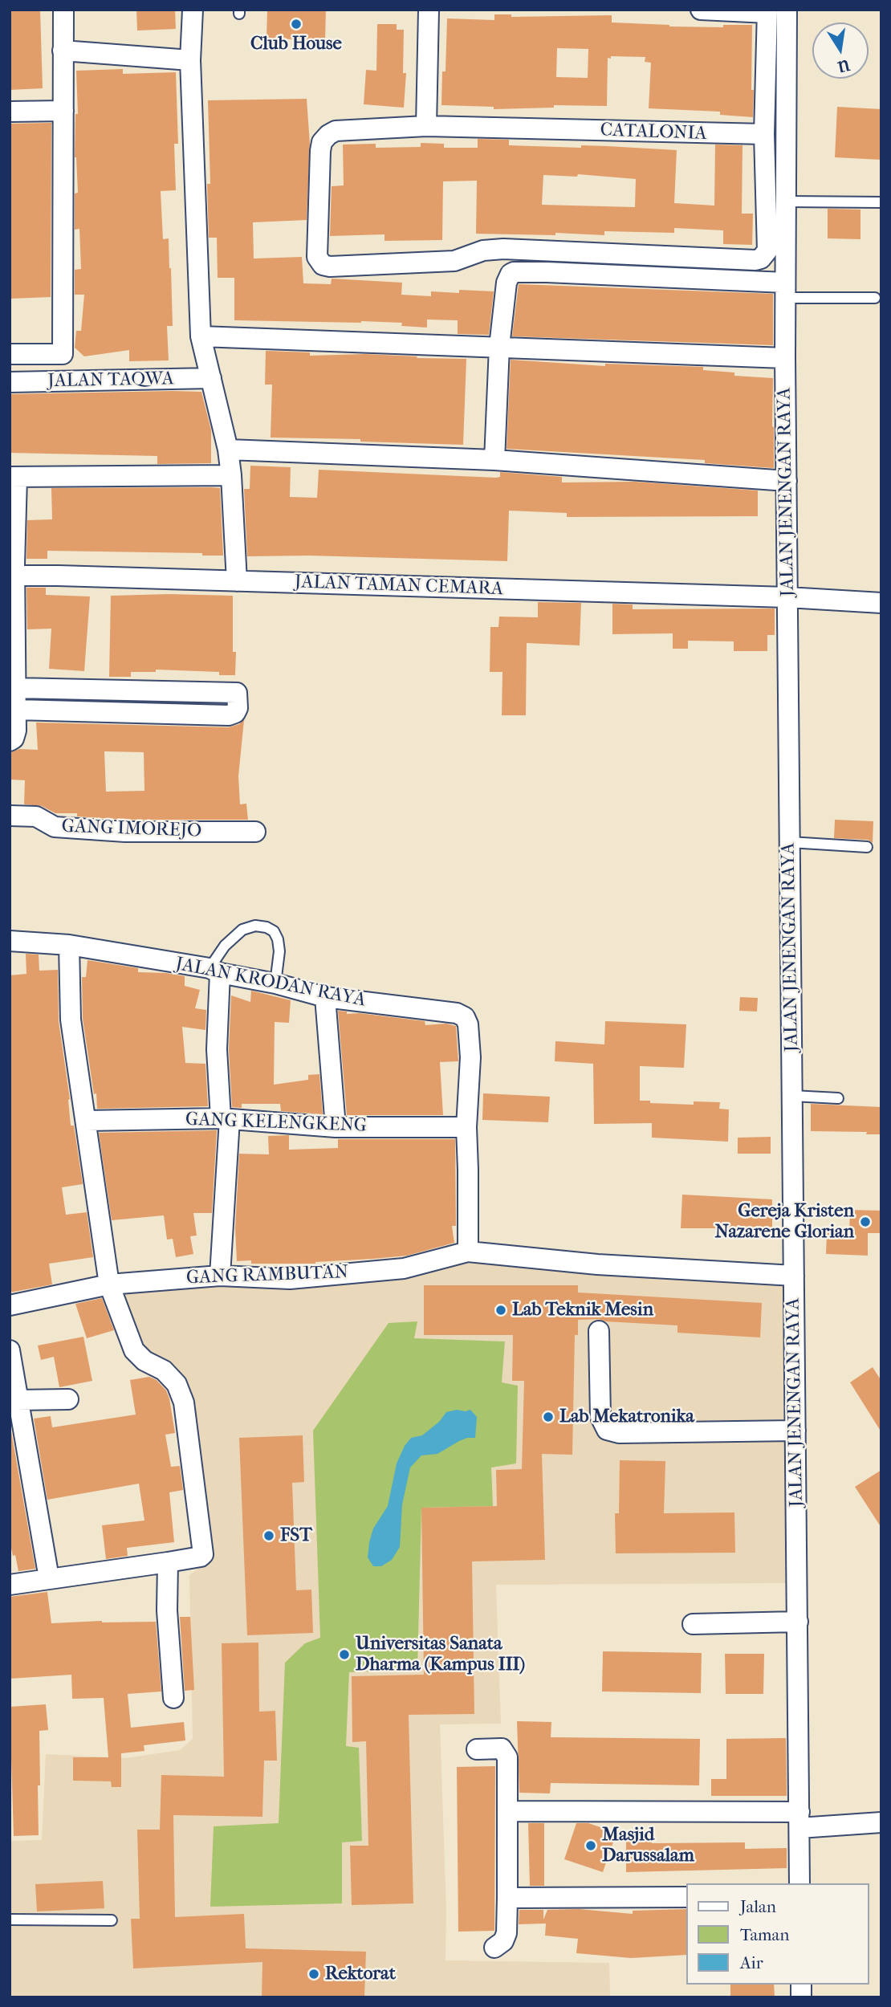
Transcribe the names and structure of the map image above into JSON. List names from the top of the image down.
{
  "streets": {
    "street": [
      "CATALONIA",
      "JALAN TAQWA",
      "JALAN JENENGAN RAYA",
      "JALAN TAMAN CEMARA",
      "GANG IMOREJO",
      "JALAN KRODAN RAYA",
      "GANG KELENGKENG",
      "GANG RAMBUTAN"
    ]
  },
  "crossings": [
    ["JALAN JENENGAN RAYA", "JALAN TAMAN CEMARA"],
    ["JALAN JENENGAN RAYA", "GANG RAMBUTAN"],
    ["JALAN KRODAN RAYA", "GANG KELENGKENG"],
    ["JALAN KRODAN RAYA", "GANG RAMBUTAN"]
  ],
  "places": [
    "Club House",
    "Gereja Kristen Nazarene Glorian",
    "Lab Teknik Mesin",
    "Lab Mekatronika",
    "FST",
    "Universitas Sanata Dharma (Kampus III)",
    "Masjid Darussalam",
    "Rektorat"
  ],
  "legend": ["Jalan", "Taman", "Air"],
  "north": "bottom"
}
